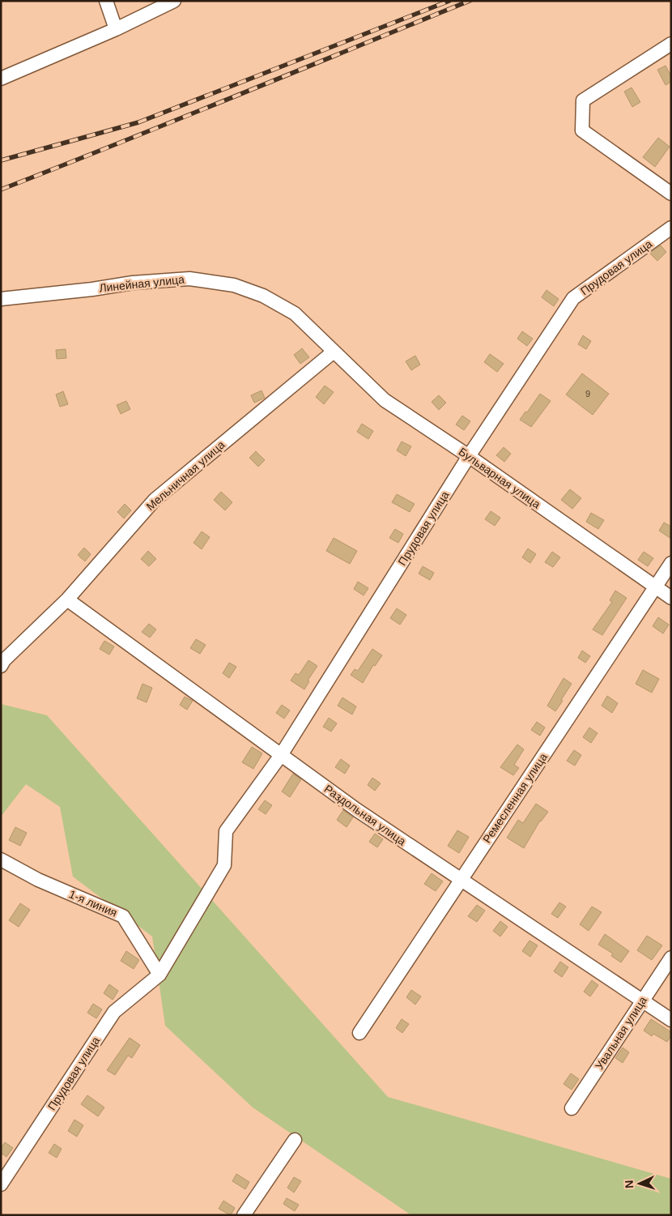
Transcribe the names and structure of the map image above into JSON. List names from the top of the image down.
{
  "streets": {
    "street": [
      "Прудовая улица",
      "Линейная улица",
      "Мельничная улица",
      "Бульварная улица",
      "Ремесленная улица",
      "Раздольная улица",
      "1-я линия",
      "Увальная улица"
    ]
  },
  "crossings": [
    ["Прудовая улица", "Бульварная улица"],
    ["Прудовая улица", "Раздольная улица"],
    ["Прудовая улица", "1-я линия"],
    ["Линейная улица", "Мельничная улица"],
    ["Линейная улица", "Бульварная улица"],
    ["Мельничная улица", "Бульварная улица"],
    ["Мельничная улица", "Раздольная улица"],
    ["Бульварная улица", "Ремесленная улица"],
    ["Ремесленная улица", "Раздольная улица"],
    ["Раздольная улица", "Увальная улица"]
  ],
  "house_numbers": ["9"],
  "north": "left"
}
